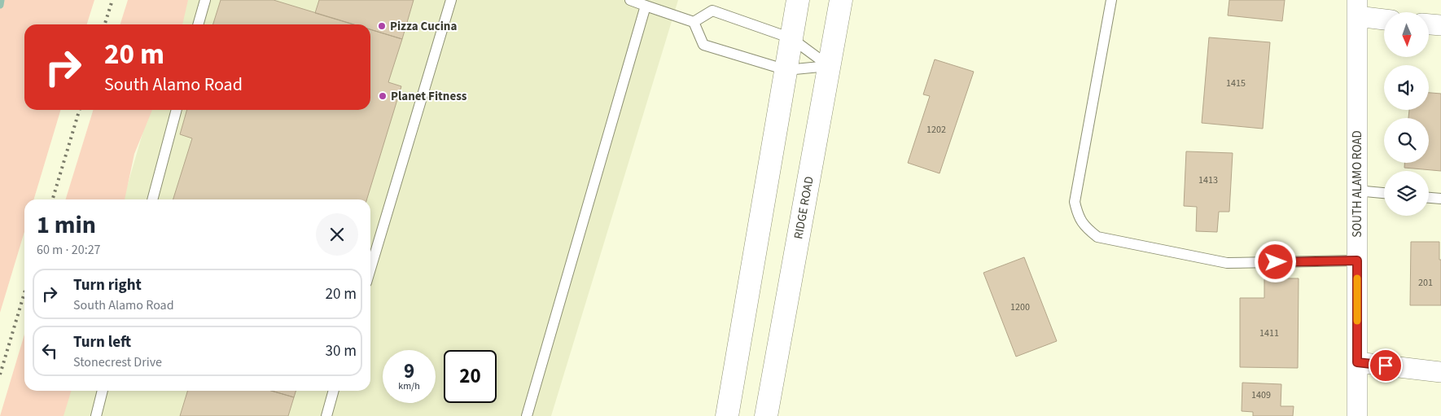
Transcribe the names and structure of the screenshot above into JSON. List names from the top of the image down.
{
  "streets": {
    "main road": ["RIDGE ROAD"],
    "street": ["SOUTH ALAMO ROAD"]
  },
  "places": ["Pizza Cucina", "Planet Fitness"],
  "house_numbers": [
    "1415",
    "1202",
    "1413",
    "201",
    "1200",
    "1411",
    "1409"
  ],
  "north": "bottom",
  "page": {
    "turn": ["20 m", "South Alamo Road"],
    "heading": ["1 min", "60 m · 20:27"],
    "list": [
      {
        "name": "Turn right",
        "note": "South Alamo Road",
        "value": "20 m"
      },
      {
        "name": "Turn left",
        "note": "Stonecrest Drive",
        "value": "30 m"
      }
    ],
    "speed": "9 km/h",
    "limit": "20"
  }
}
